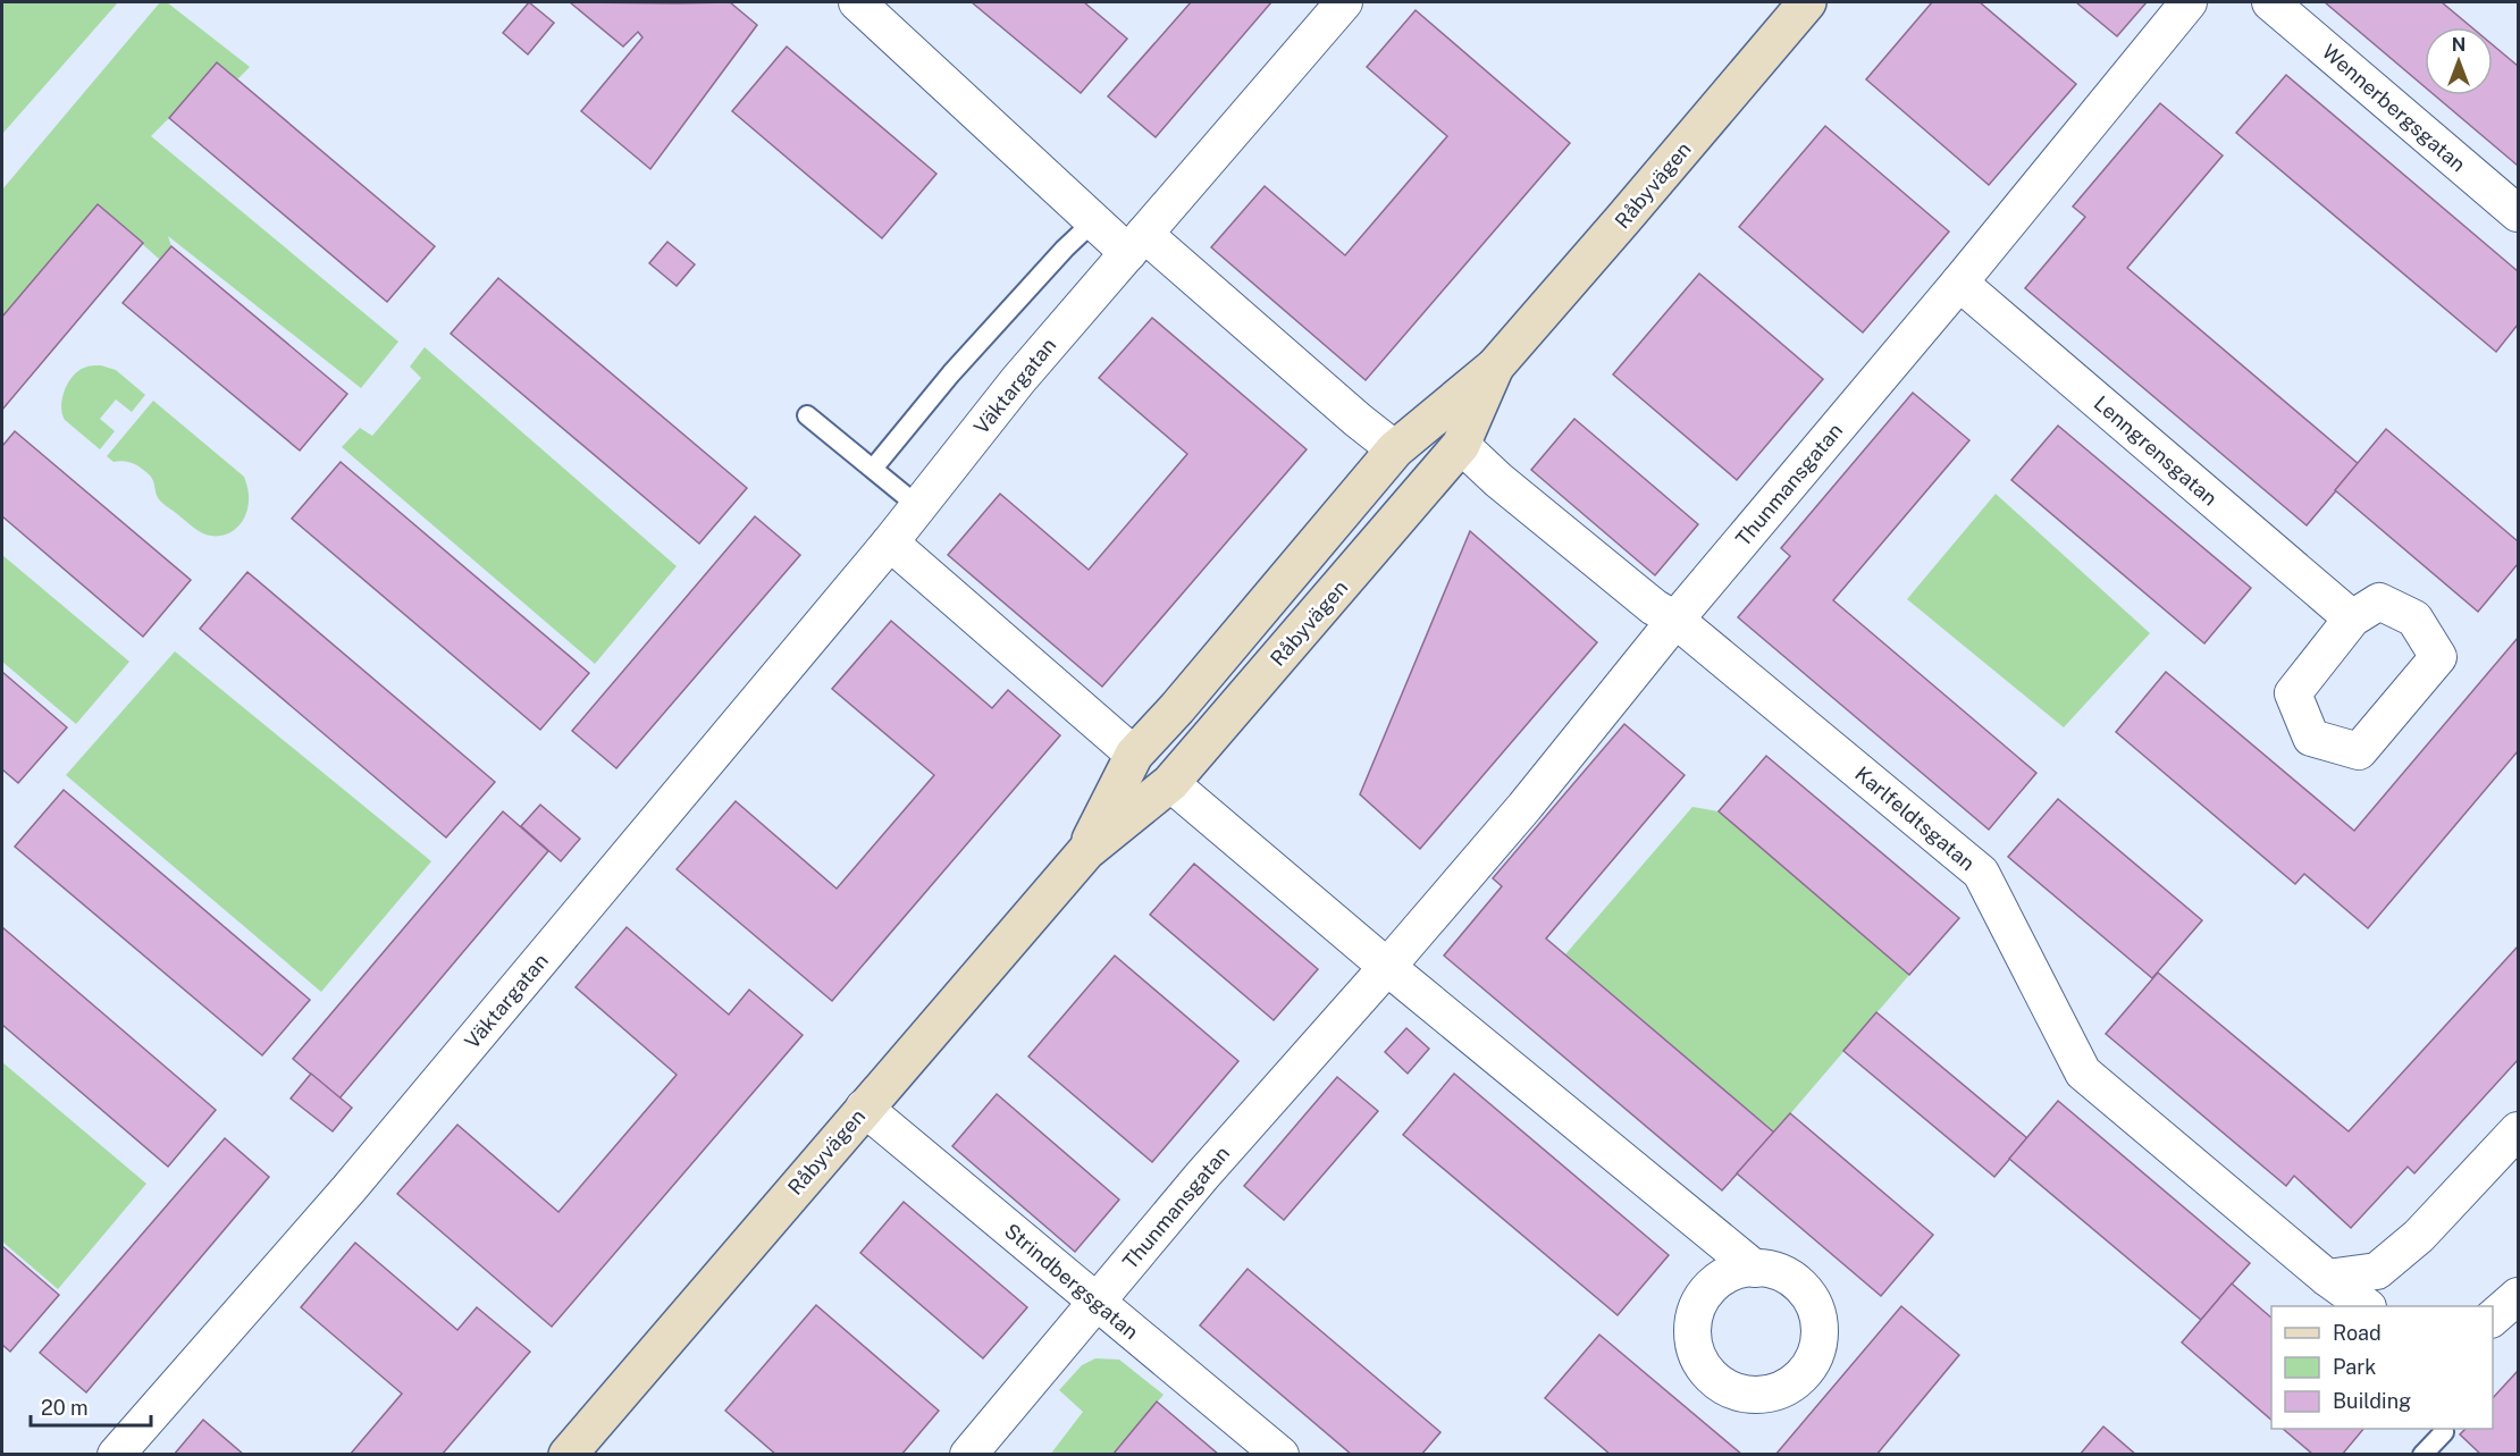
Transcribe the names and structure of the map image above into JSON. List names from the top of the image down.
{
  "streets": {
    "main road": ["Råbyvägen"],
    "street": [
      "Wennerbergsgatan",
      "Väktargatan",
      "Lenngrensgatan",
      "Thunmansgatan",
      "Karlfeldtsgatan",
      "Strindbergsgatan"
    ]
  },
  "crossings": [
    ["Råbyvägen", "Karlfeldtsgatan"],
    ["Råbyvägen", "Strindbergsgatan"],
    ["Lenngrensgatan", "Thunmansgatan"],
    ["Thunmansgatan", "Karlfeldtsgatan"],
    ["Thunmansgatan", "Strindbergsgatan"]
  ],
  "legend": ["Road", "Park", "Building"],
  "scale_bar": "20 m",
  "north": "top"
}
